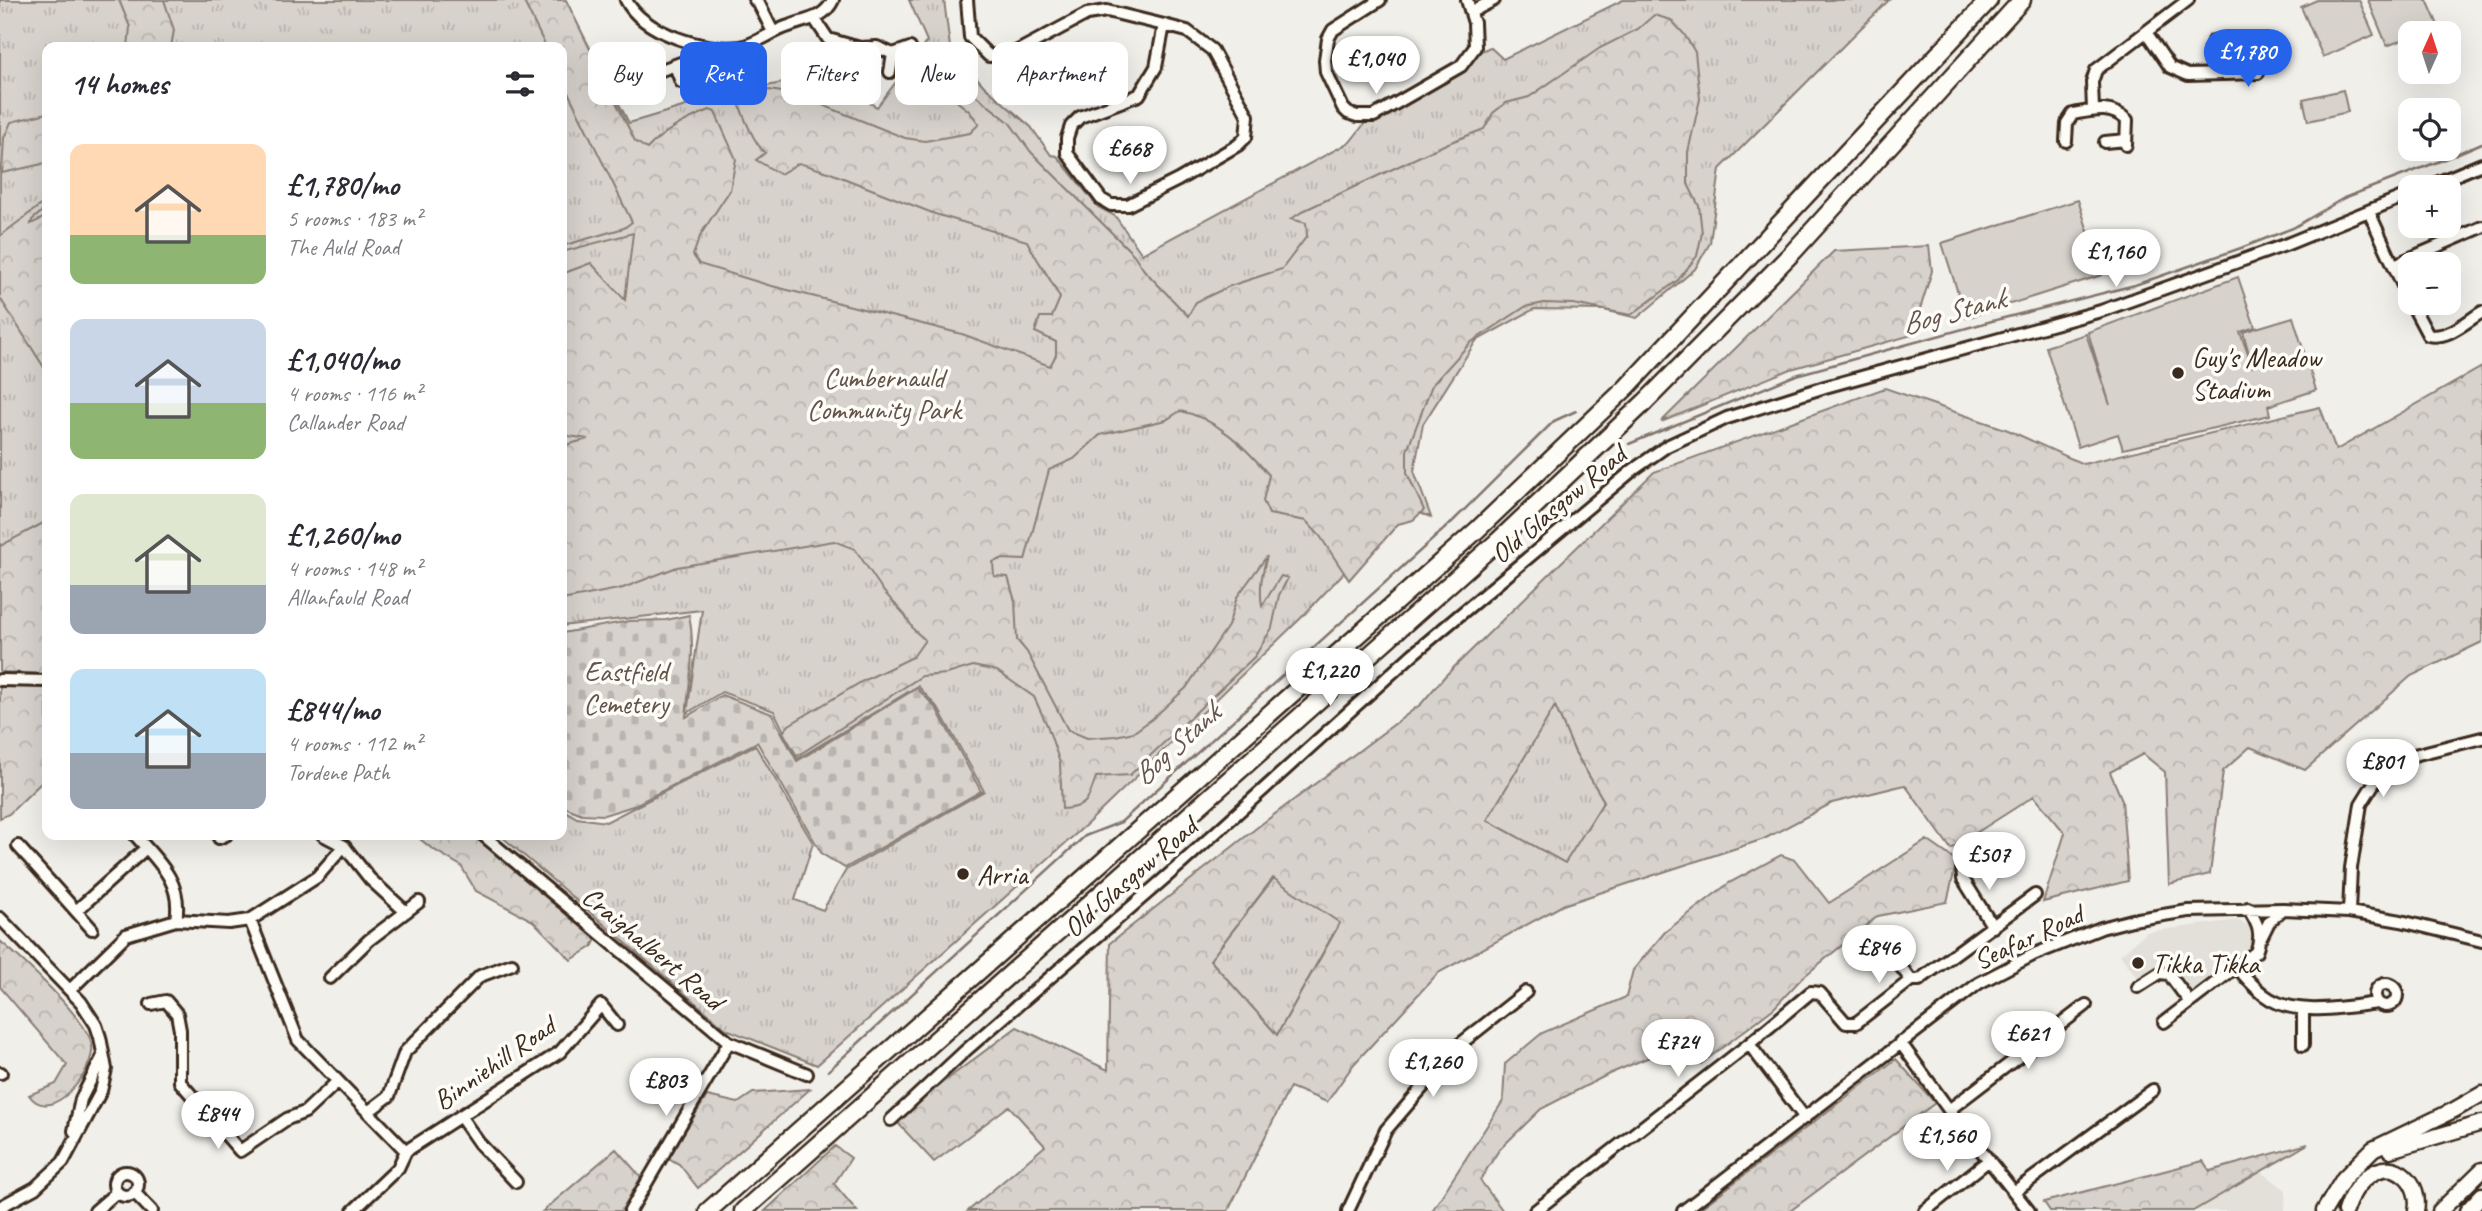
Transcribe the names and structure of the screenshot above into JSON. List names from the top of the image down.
{
  "streets": {
    "street": [
      "Old Glasgow Road",
      "Seafar Road",
      "Craighalbert Road",
      "Binniehill Road"
    ]
  },
  "water": ["Bog Stank"],
  "parks": ["Cumbernauld Community Park", "Eastfield Cemetery"],
  "places": ["Guy's Meadow Stadium", "Arria", "Tikka Tikka"],
  "north": "top",
  "page": {
    "map_buttons": ["+", "−"],
    "price": [
      "£1,780",
      "£1,040",
      "£668",
      "£1,160",
      "£1,220",
      "£801",
      "£507",
      "£846",
      "£621",
      "£724",
      "£1,260",
      "£803",
      "£844",
      "£1,560"
    ],
    "chip": [
      "Buy",
      "Rent",
      "Filters",
      "New",
      "Apartment"
    ],
    "heading": "14 homes",
    "list": [
      {
        "name": "£1,780/mo",
        "note": "5 rooms · 183 m² · The Auld Road"
      },
      {
        "name": "£1,040/mo",
        "note": "4 rooms · 116 m² · Callander Road"
      },
      {
        "name": "£1,260/mo",
        "note": "4 rooms · 148 m² · Allanfauld Road"
      },
      {
        "name": "£844/mo",
        "note": "4 rooms · 112 m² · Tordene Path"
      }
    ]
  }
}
